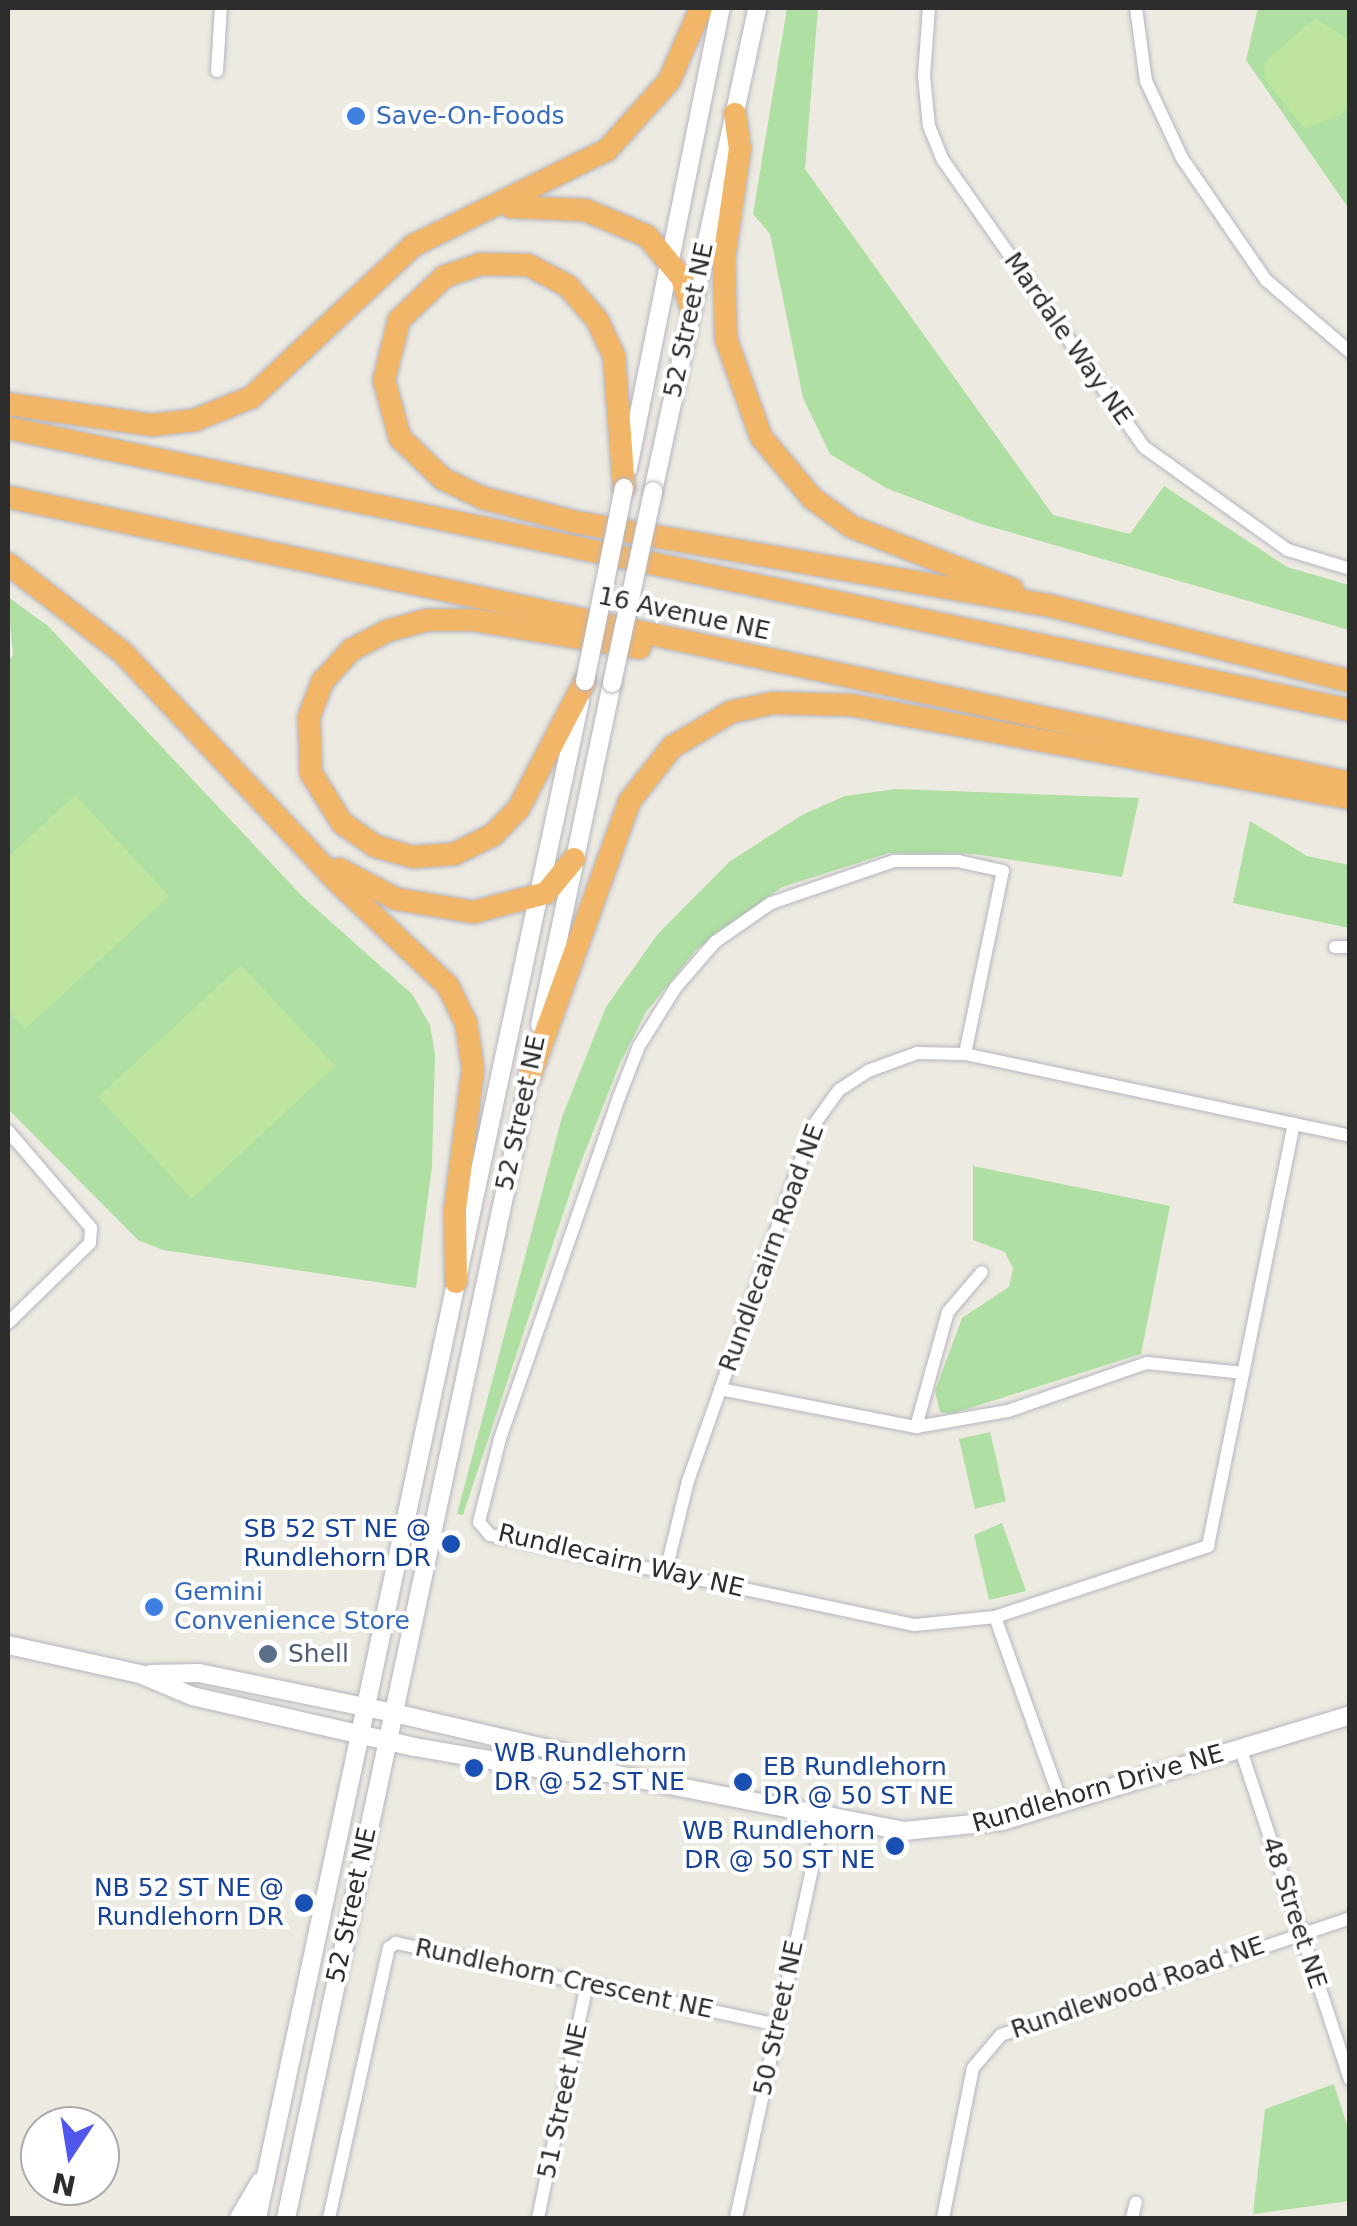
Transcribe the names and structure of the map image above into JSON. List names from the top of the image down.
{
  "streets": {
    "highway": ["16 Avenue NE"],
    "main road": ["52 Street NE", "Rundlehorn Drive NE"],
    "street": [
      "Mardale Way NE",
      "Rundlecairn Road NE",
      "Rundlecairn Way NE",
      "48 Street NE",
      "Rundlehorn Crescent NE",
      "Rundlewood Road NE",
      "50 Street NE",
      "51 Street NE"
    ]
  },
  "crossings": [
    ["52 Street NE", "Rundlehorn Drive NE"],
    ["Rundlecairn Road NE", "Rundlecairn Way NE"],
    ["Rundlehorn Drive NE", "48 Street NE"],
    ["Rundlehorn Drive NE", "50 Street NE"],
    ["48 Street NE", "Rundlewood Road NE"],
    ["Rundlehorn Crescent NE", "50 Street NE"],
    ["Rundlehorn Crescent NE", "51 Street NE"]
  ],
  "places": [
    "Save-On-Foods",
    "SB 52 ST NE @ Rundlehorn DR",
    "Gemini Convenience Store",
    "Shell",
    "WB Rundlehorn DR @ 52 ST NE",
    "EB Rundlehorn DR @ 50 ST NE",
    "WB Rundlehorn DR @ 50 ST NE",
    "NB 52 ST NE @ Rundlehorn DR"
  ],
  "north": "bottom"
}
